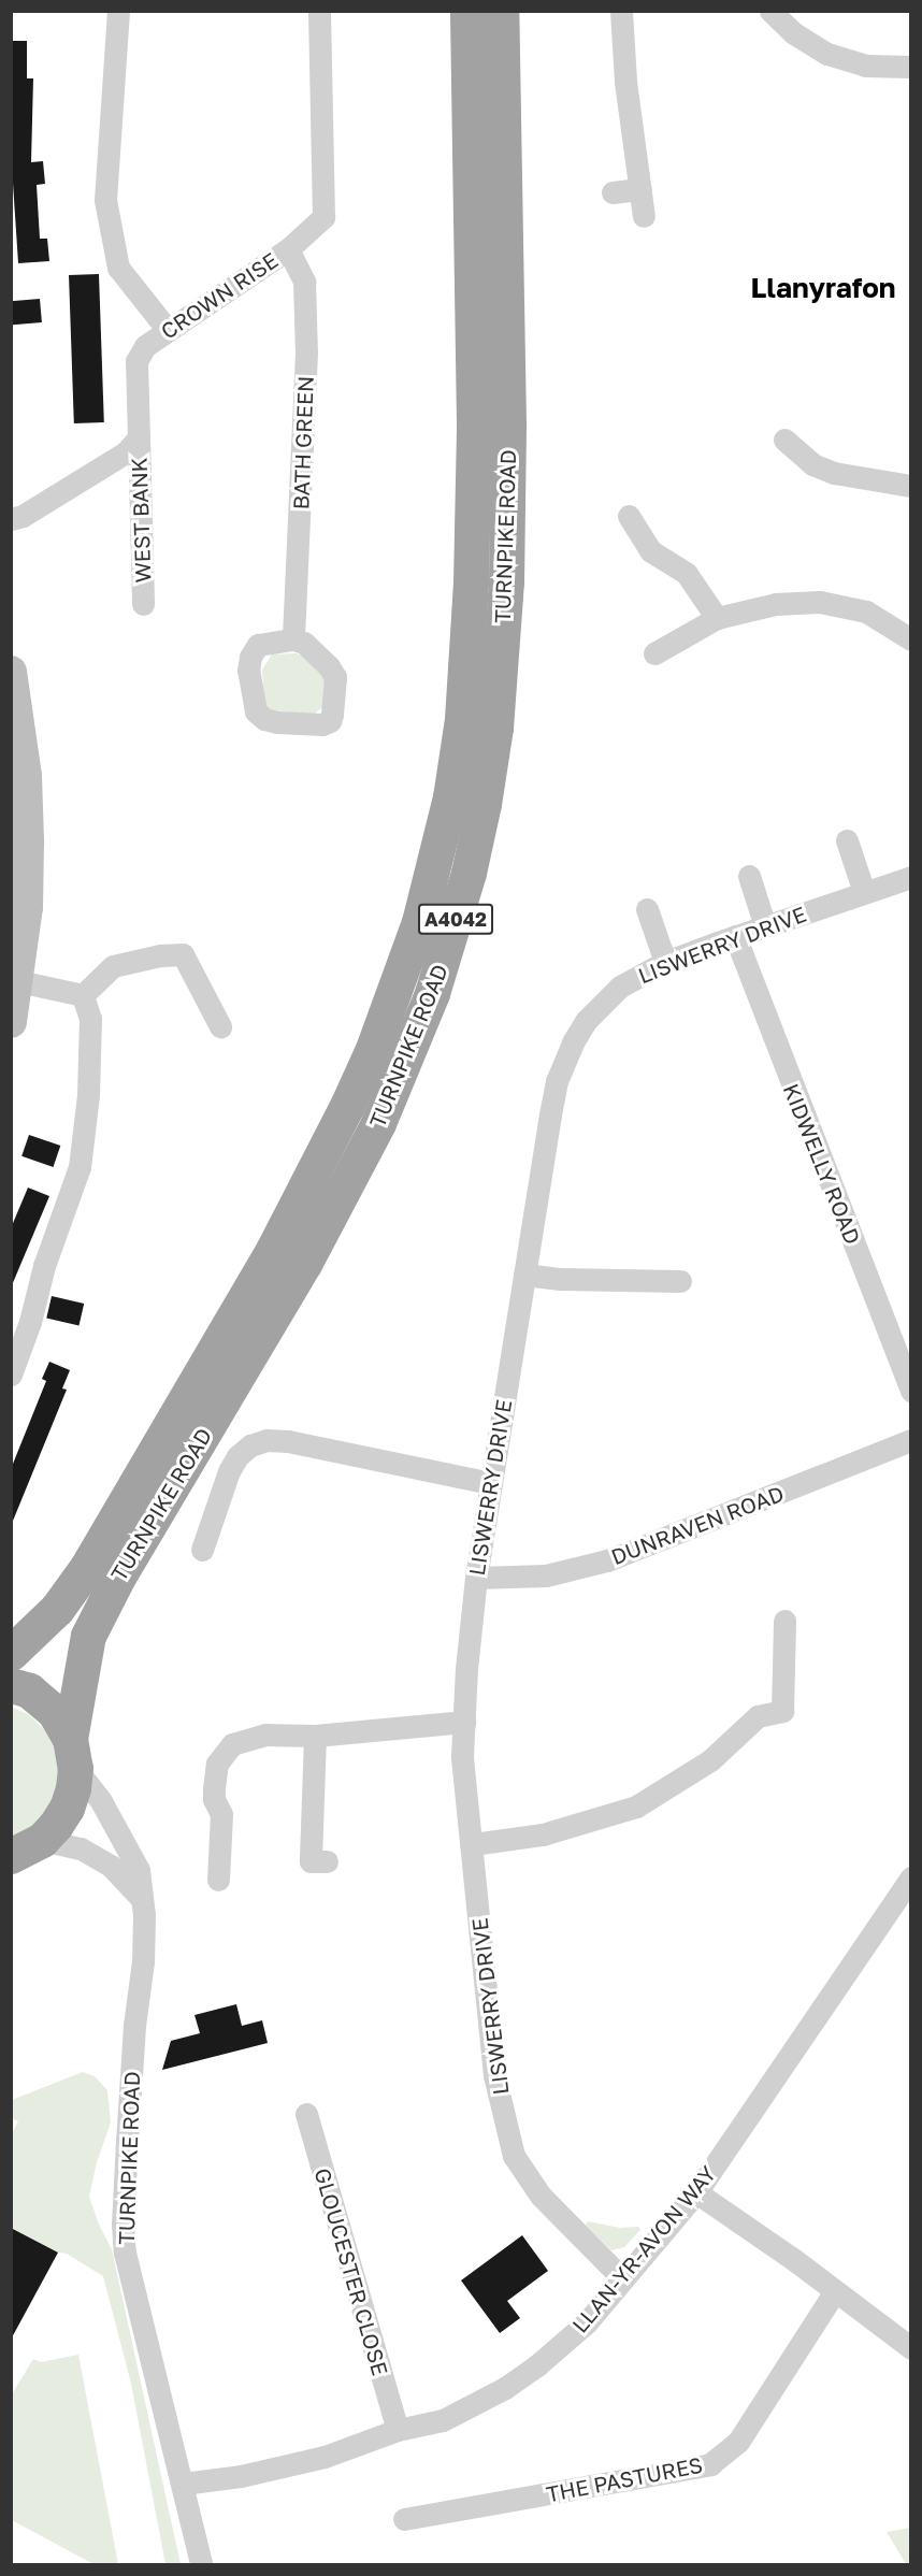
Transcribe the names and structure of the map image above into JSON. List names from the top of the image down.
{
  "streets": {
    "highway": ["TURNPIKE ROAD", "A4042"],
    "street": [
      "CROWN RISE",
      "BATH GREEN",
      "WEST BANK",
      "LISWERRY DRIVE",
      "KIDWELLY ROAD",
      "DUNRAVEN ROAD",
      "LLAN-YR-AVON WAY",
      "GLOUCESTER CLOSE",
      "THE PASTURES"
    ]
  },
  "crossings": [
    ["CROWN RISE", "BATH GREEN"],
    ["CROWN RISE", "WEST BANK"],
    ["TURNPIKE ROAD", "LLAN-YR-AVON WAY"],
    ["LISWERRY DRIVE", "KIDWELLY ROAD"],
    ["LISWERRY DRIVE", "DUNRAVEN ROAD"],
    ["LISWERRY DRIVE", "LLAN-YR-AVON WAY"],
    ["LLAN-YR-AVON WAY", "GLOUCESTER CLOSE"]
  ],
  "districts": ["Llanyrafon"]
}
